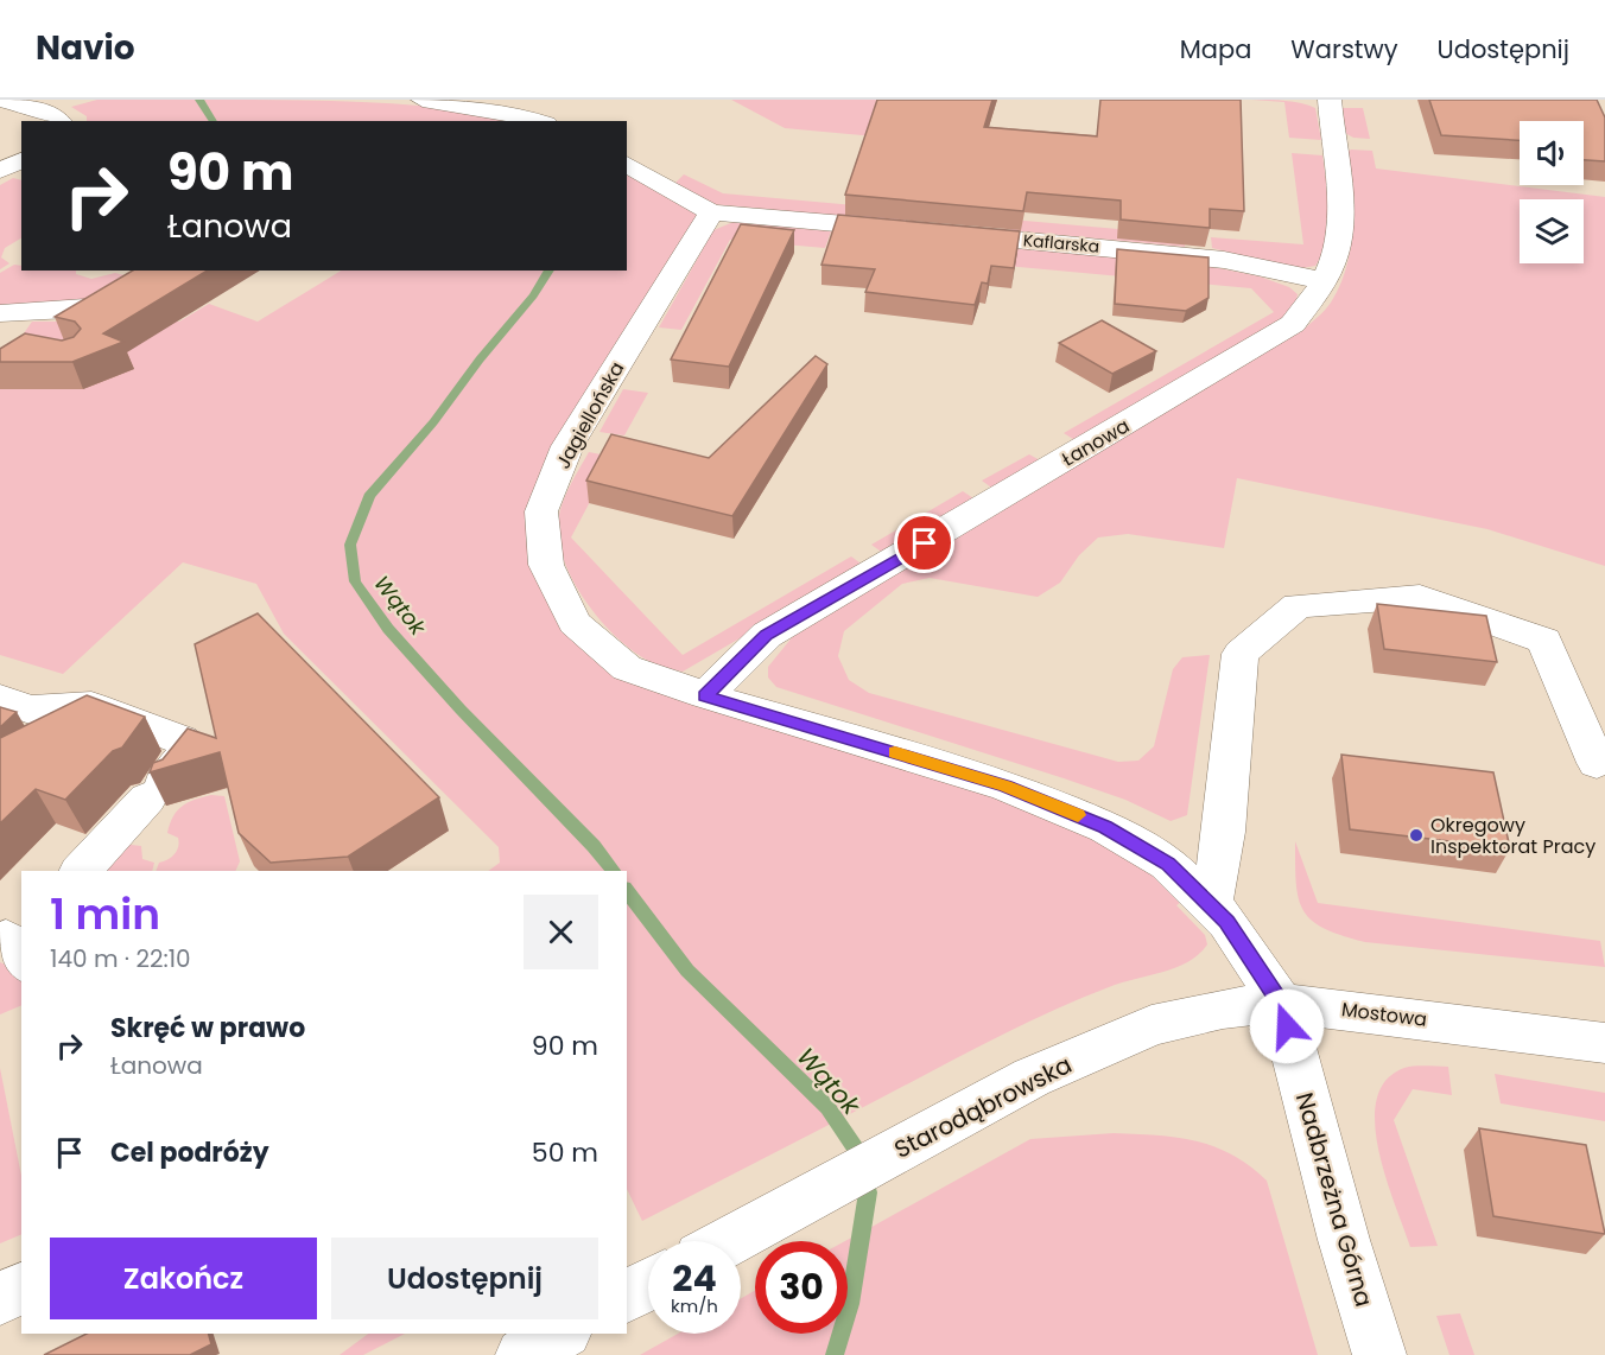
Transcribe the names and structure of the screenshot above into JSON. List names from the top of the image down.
{
  "streets": {
    "street": [
      "Kaflarska",
      "Jagiellońska",
      "Łanowa",
      "Mostowa",
      "Starodąbrowska",
      "Nadbrzeżna Górna"
    ]
  },
  "crossings": [
    ["Kaflarska", "Łanowa"],
    ["Jagiellońska", "Łanowa"],
    ["Mostowa", "Starodąbrowska"],
    ["Mostowa", "Nadbrzeżna Górna"],
    ["Starodąbrowska", "Nadbrzeżna Górna"]
  ],
  "water": ["Wątok"],
  "places": ["Okregowy Inspektorat Pracy"],
  "page": {
    "header": "Navio",
    "nav": ["Mapa", "Warstwy", "Udostępnij"],
    "turn": ["90 m", "Łanowa"],
    "heading": ["1 min", "140 m · 22:10"],
    "list": [
      {
        "name": "Skręć w prawo",
        "note": "Łanowa",
        "value": "90 m"
      },
      {
        "name": "Cel podróży",
        "value": "50 m"
      }
    ],
    "buttons": ["Zakończ", "Udostępnij"],
    "speed": "24 km/h",
    "limit": "30"
  }
}
